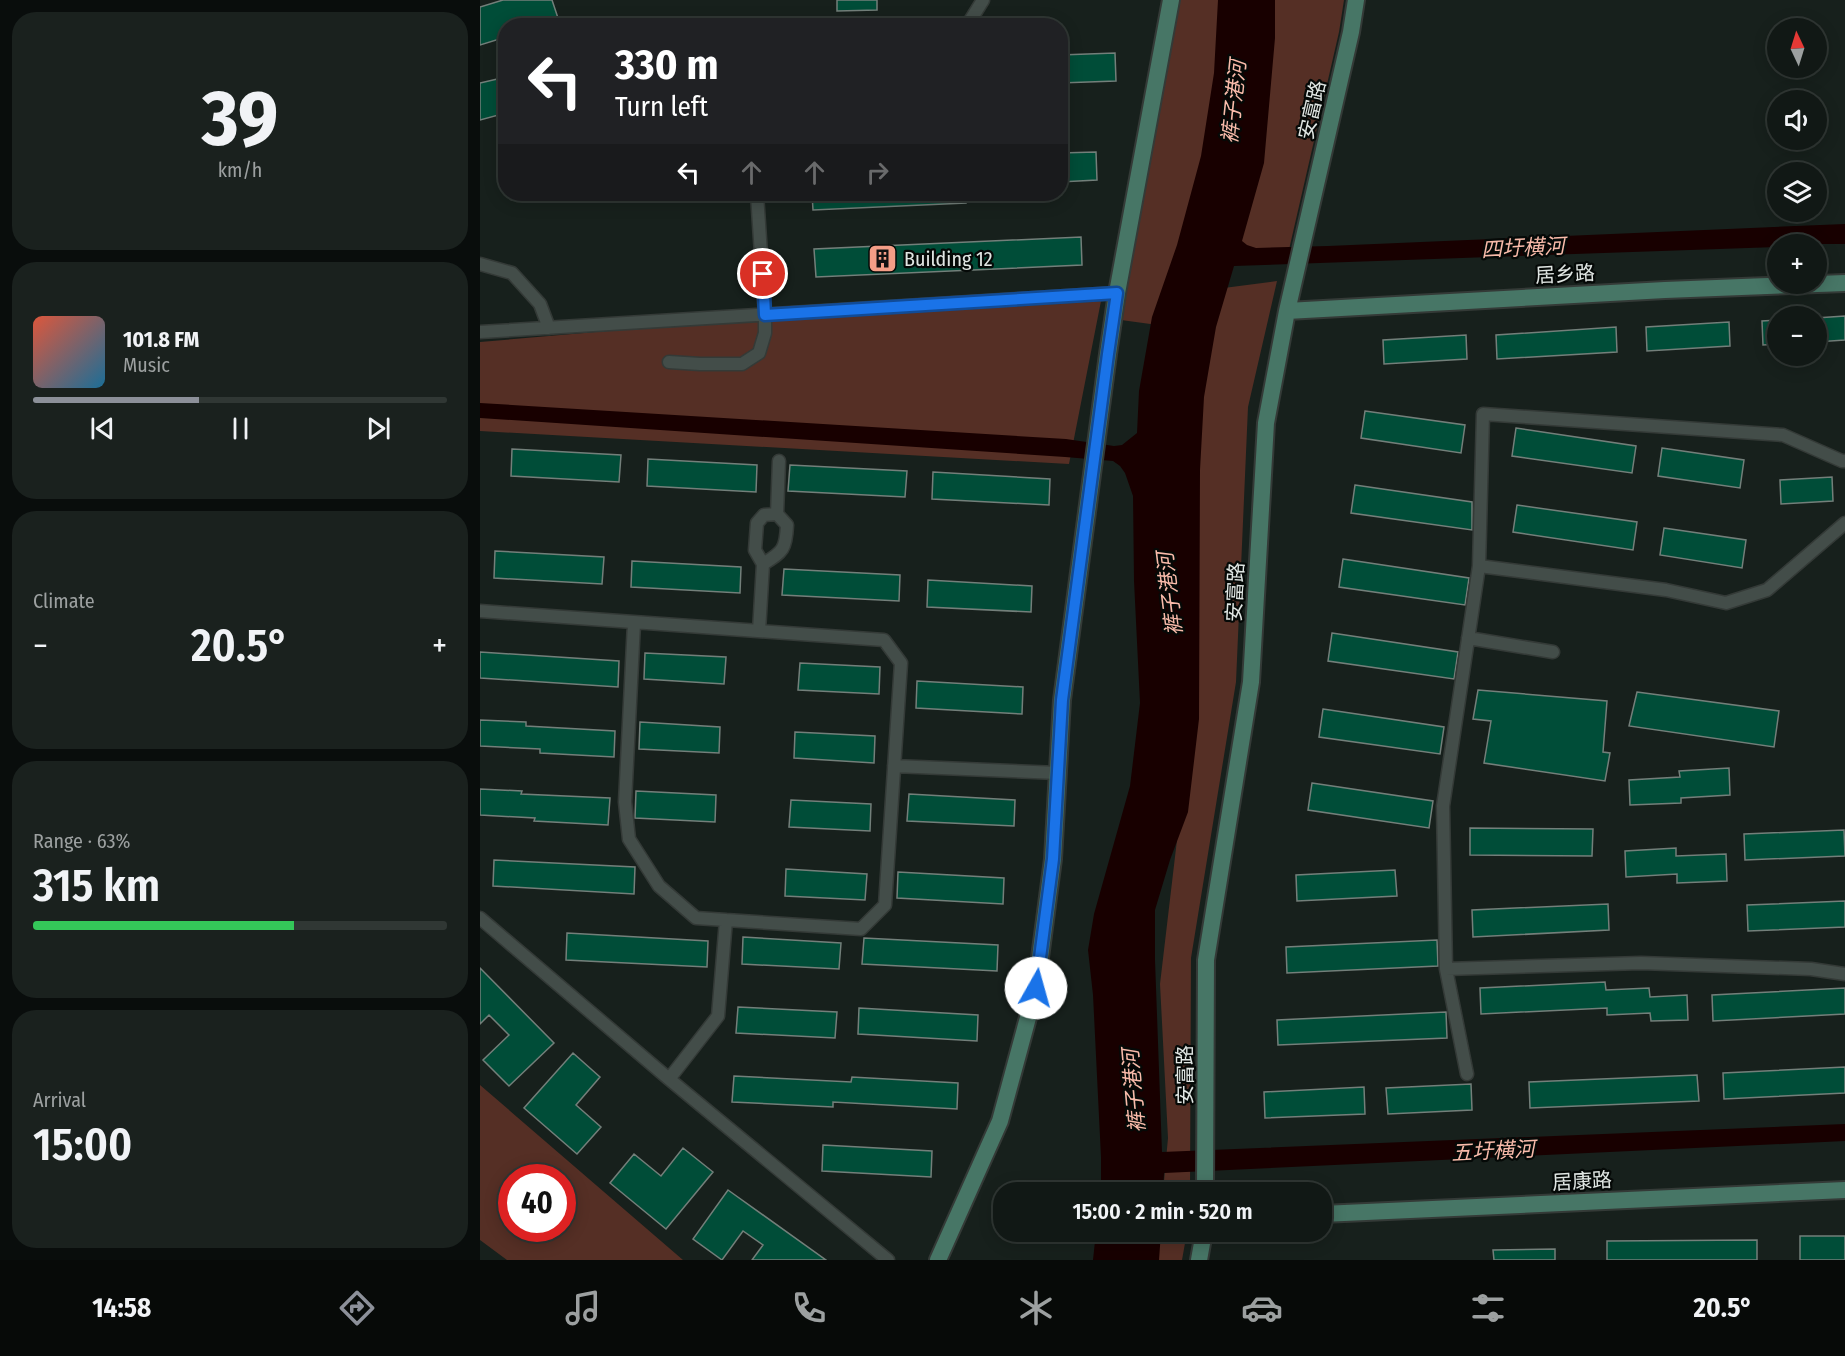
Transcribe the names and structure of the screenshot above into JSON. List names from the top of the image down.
{
  "streets": {
    "street": ["安富路", "居乡路", "居康路"]
  },
  "crossings": [
    ["安富路", "居乡路"]
  ],
  "water": ["裤子港河", "四圩横河", "五圩横河"],
  "places": {
    "building": ["Building 12"]
  },
  "north": "top",
  "page": {
    "tile": [
      ["39", "km/h"],
      "Climate",
      ["Range · 63%", "315 km"],
      ["Arrival", "15:00"]
    ],
    "map_buttons": ["+", "−"],
    "turn": ["330 m", "Turn left"],
    "song": ["101.8 FM", "Music"],
    "heat": ["−", "20.5°", "+"],
    "limit": "40",
    "trip": "15:00 · 2 min · 520 m",
    "tabs": ["14:58", "20.5°"]
  }
}
